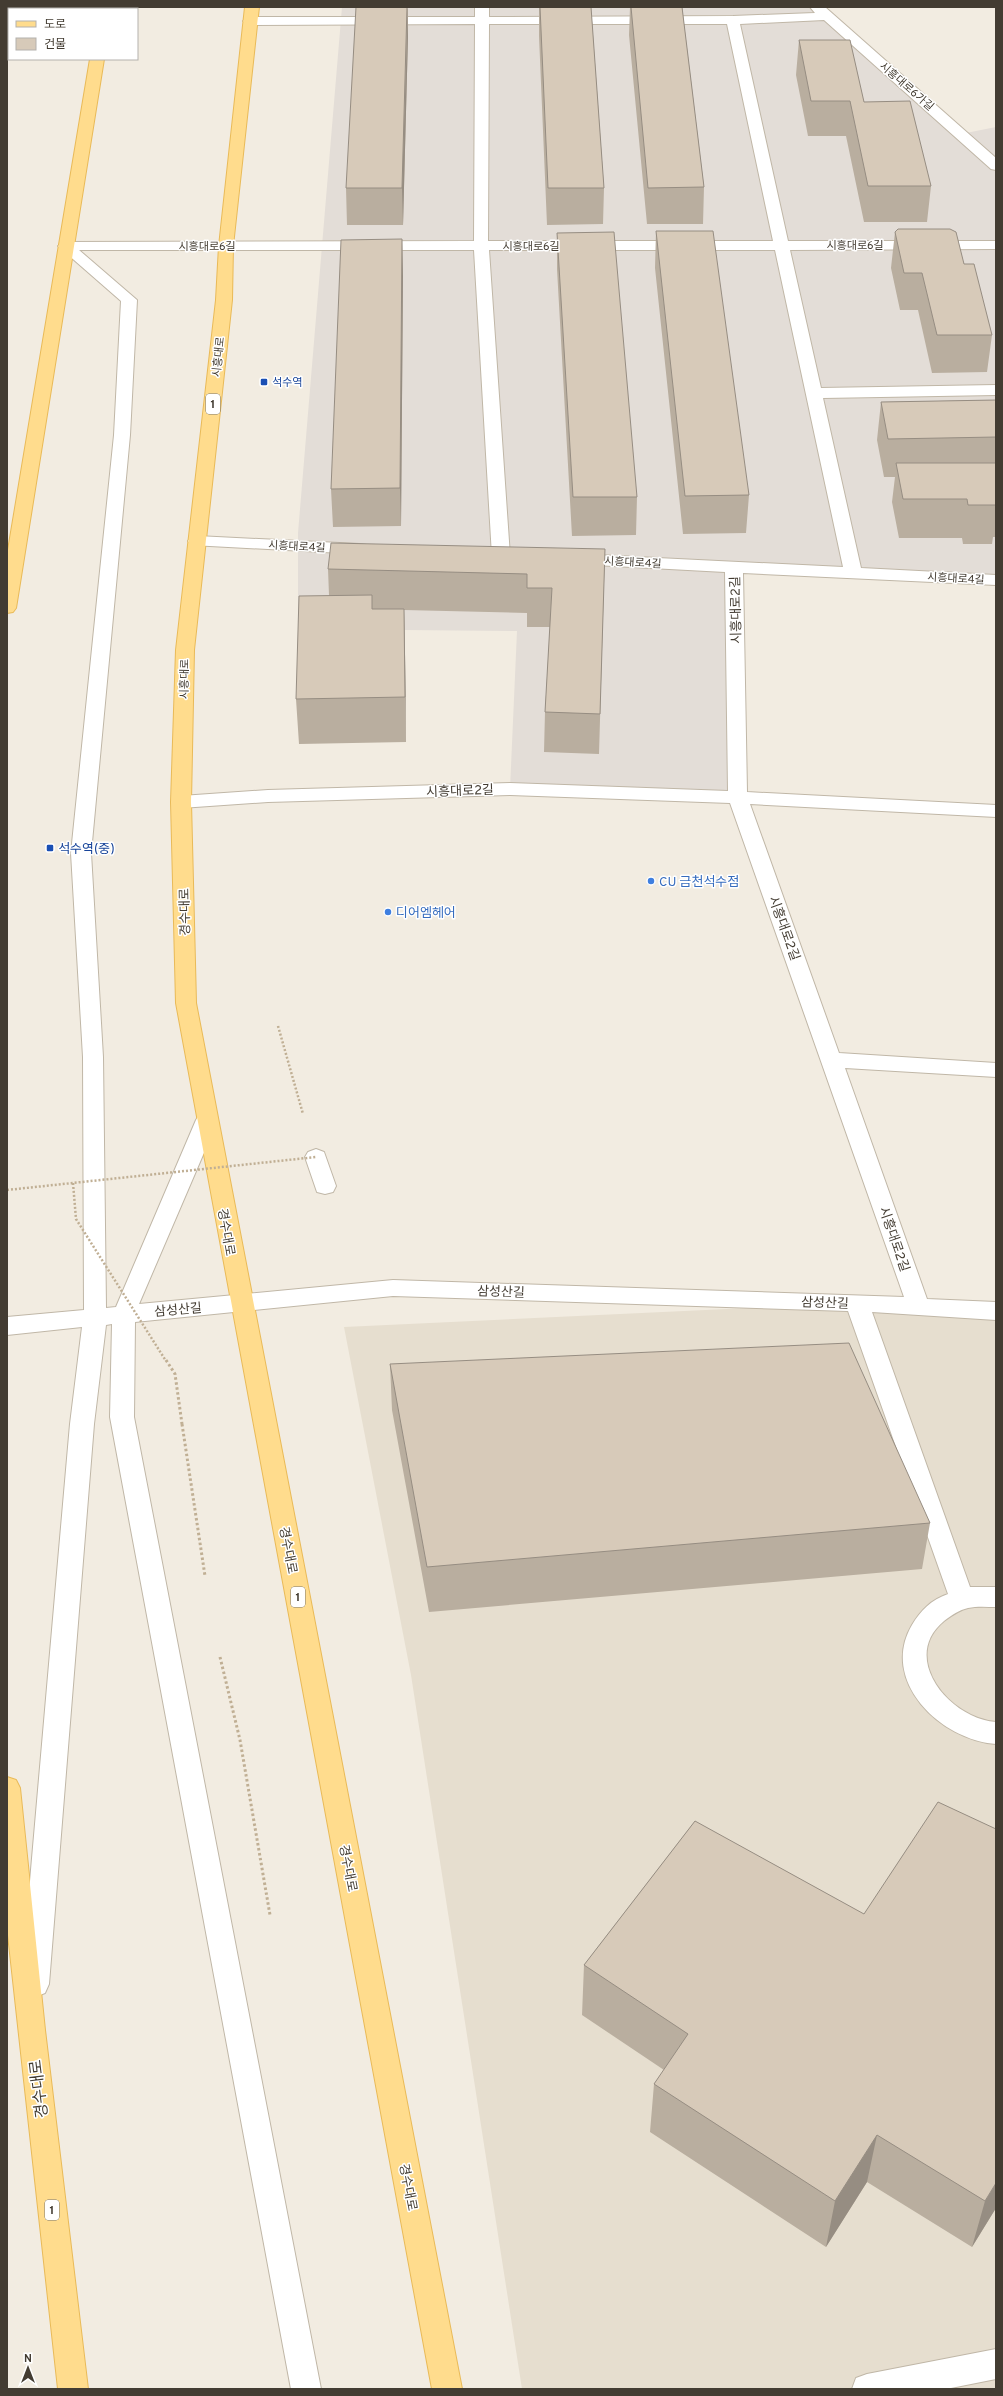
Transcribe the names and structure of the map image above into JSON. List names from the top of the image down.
{
  "streets": {
    "main road": ["시흥대로", "1", "경수대로"],
    "street": [
      "시흥대로6가길",
      "시흥대로6길",
      "시흥대로4길",
      "시흥대로2길",
      "삼성산길"
    ]
  },
  "crossings": [
    ["시흥대로6길", "시흥대로"],
    ["시흥대로", "시흥대로4길"],
    ["시흥대로", "시흥대로2길"],
    ["시흥대로", "경수대로"],
    ["시흥대로4길", "시흥대로2길"],
    ["시흥대로2길", "경수대로"],
    ["시흥대로2길", "삼성산길"],
    ["경수대로", "삼성산길"]
  ],
  "places": {
    "transit": ["석수역", "석수역(중)"],
    "other": ["CU 금천석수점", "디어엠헤어"]
  },
  "legend": ["도로", "건물"],
  "north": "top"
}
